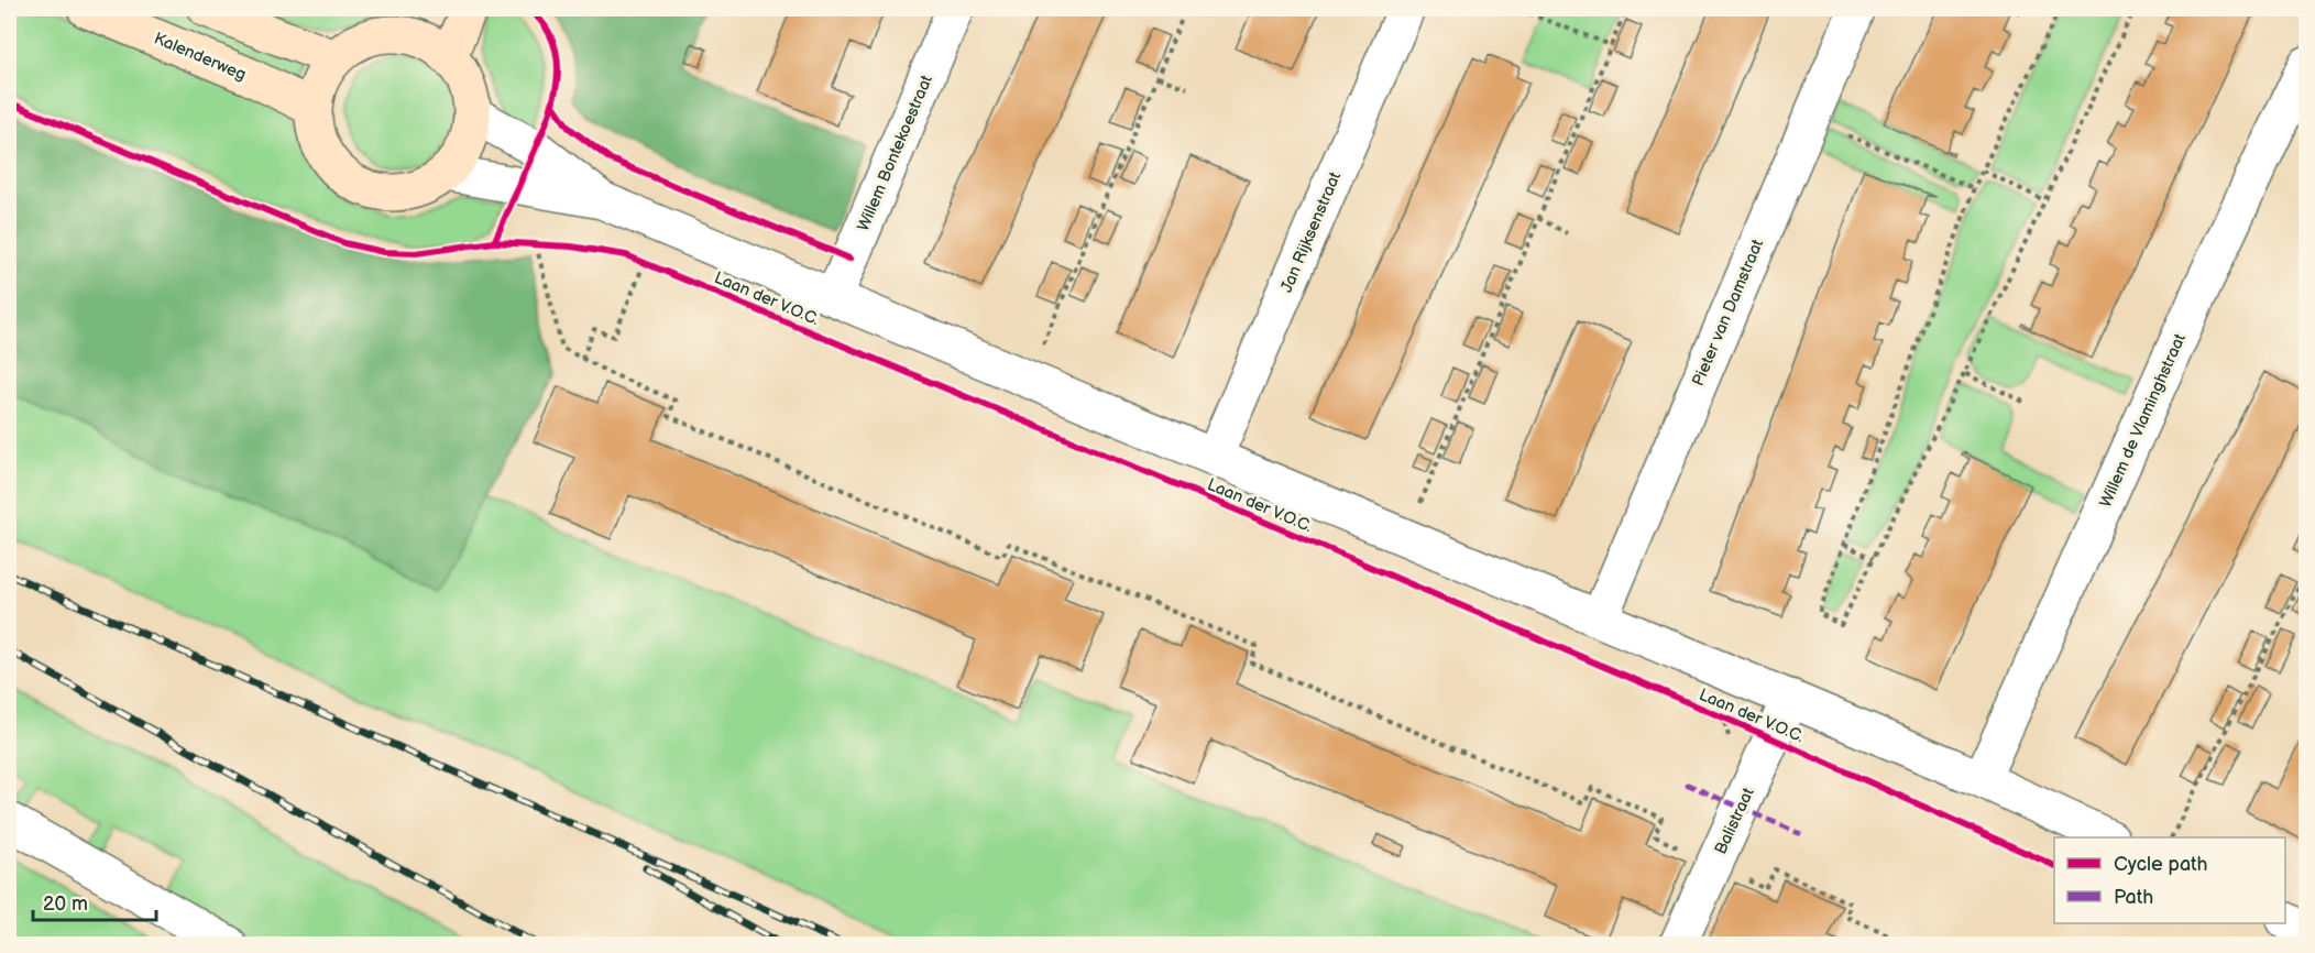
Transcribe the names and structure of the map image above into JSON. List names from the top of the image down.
{
  "streets": {
    "main road": ["Kalenderweg"],
    "street": [
      "Willem Bontekoestraat",
      "Jan Rijksenstraat",
      "Laan der V.O.C.",
      "Pieter van Damstraat",
      "Willem de Vlaminghstraat",
      "Balistraat"
    ]
  },
  "crossings": [
    ["Kalenderweg", "Laan der V.O.C."],
    ["Willem Bontekoestraat", "Laan der V.O.C."],
    ["Jan Rijksenstraat", "Laan der V.O.C."],
    ["Laan der V.O.C.", "Pieter van Damstraat"],
    ["Laan der V.O.C.", "Willem de Vlaminghstraat"],
    ["Laan der V.O.C.", "Balistraat"]
  ],
  "legend": ["Cycle path", "Path"],
  "scale_bar": "20 m"
}
